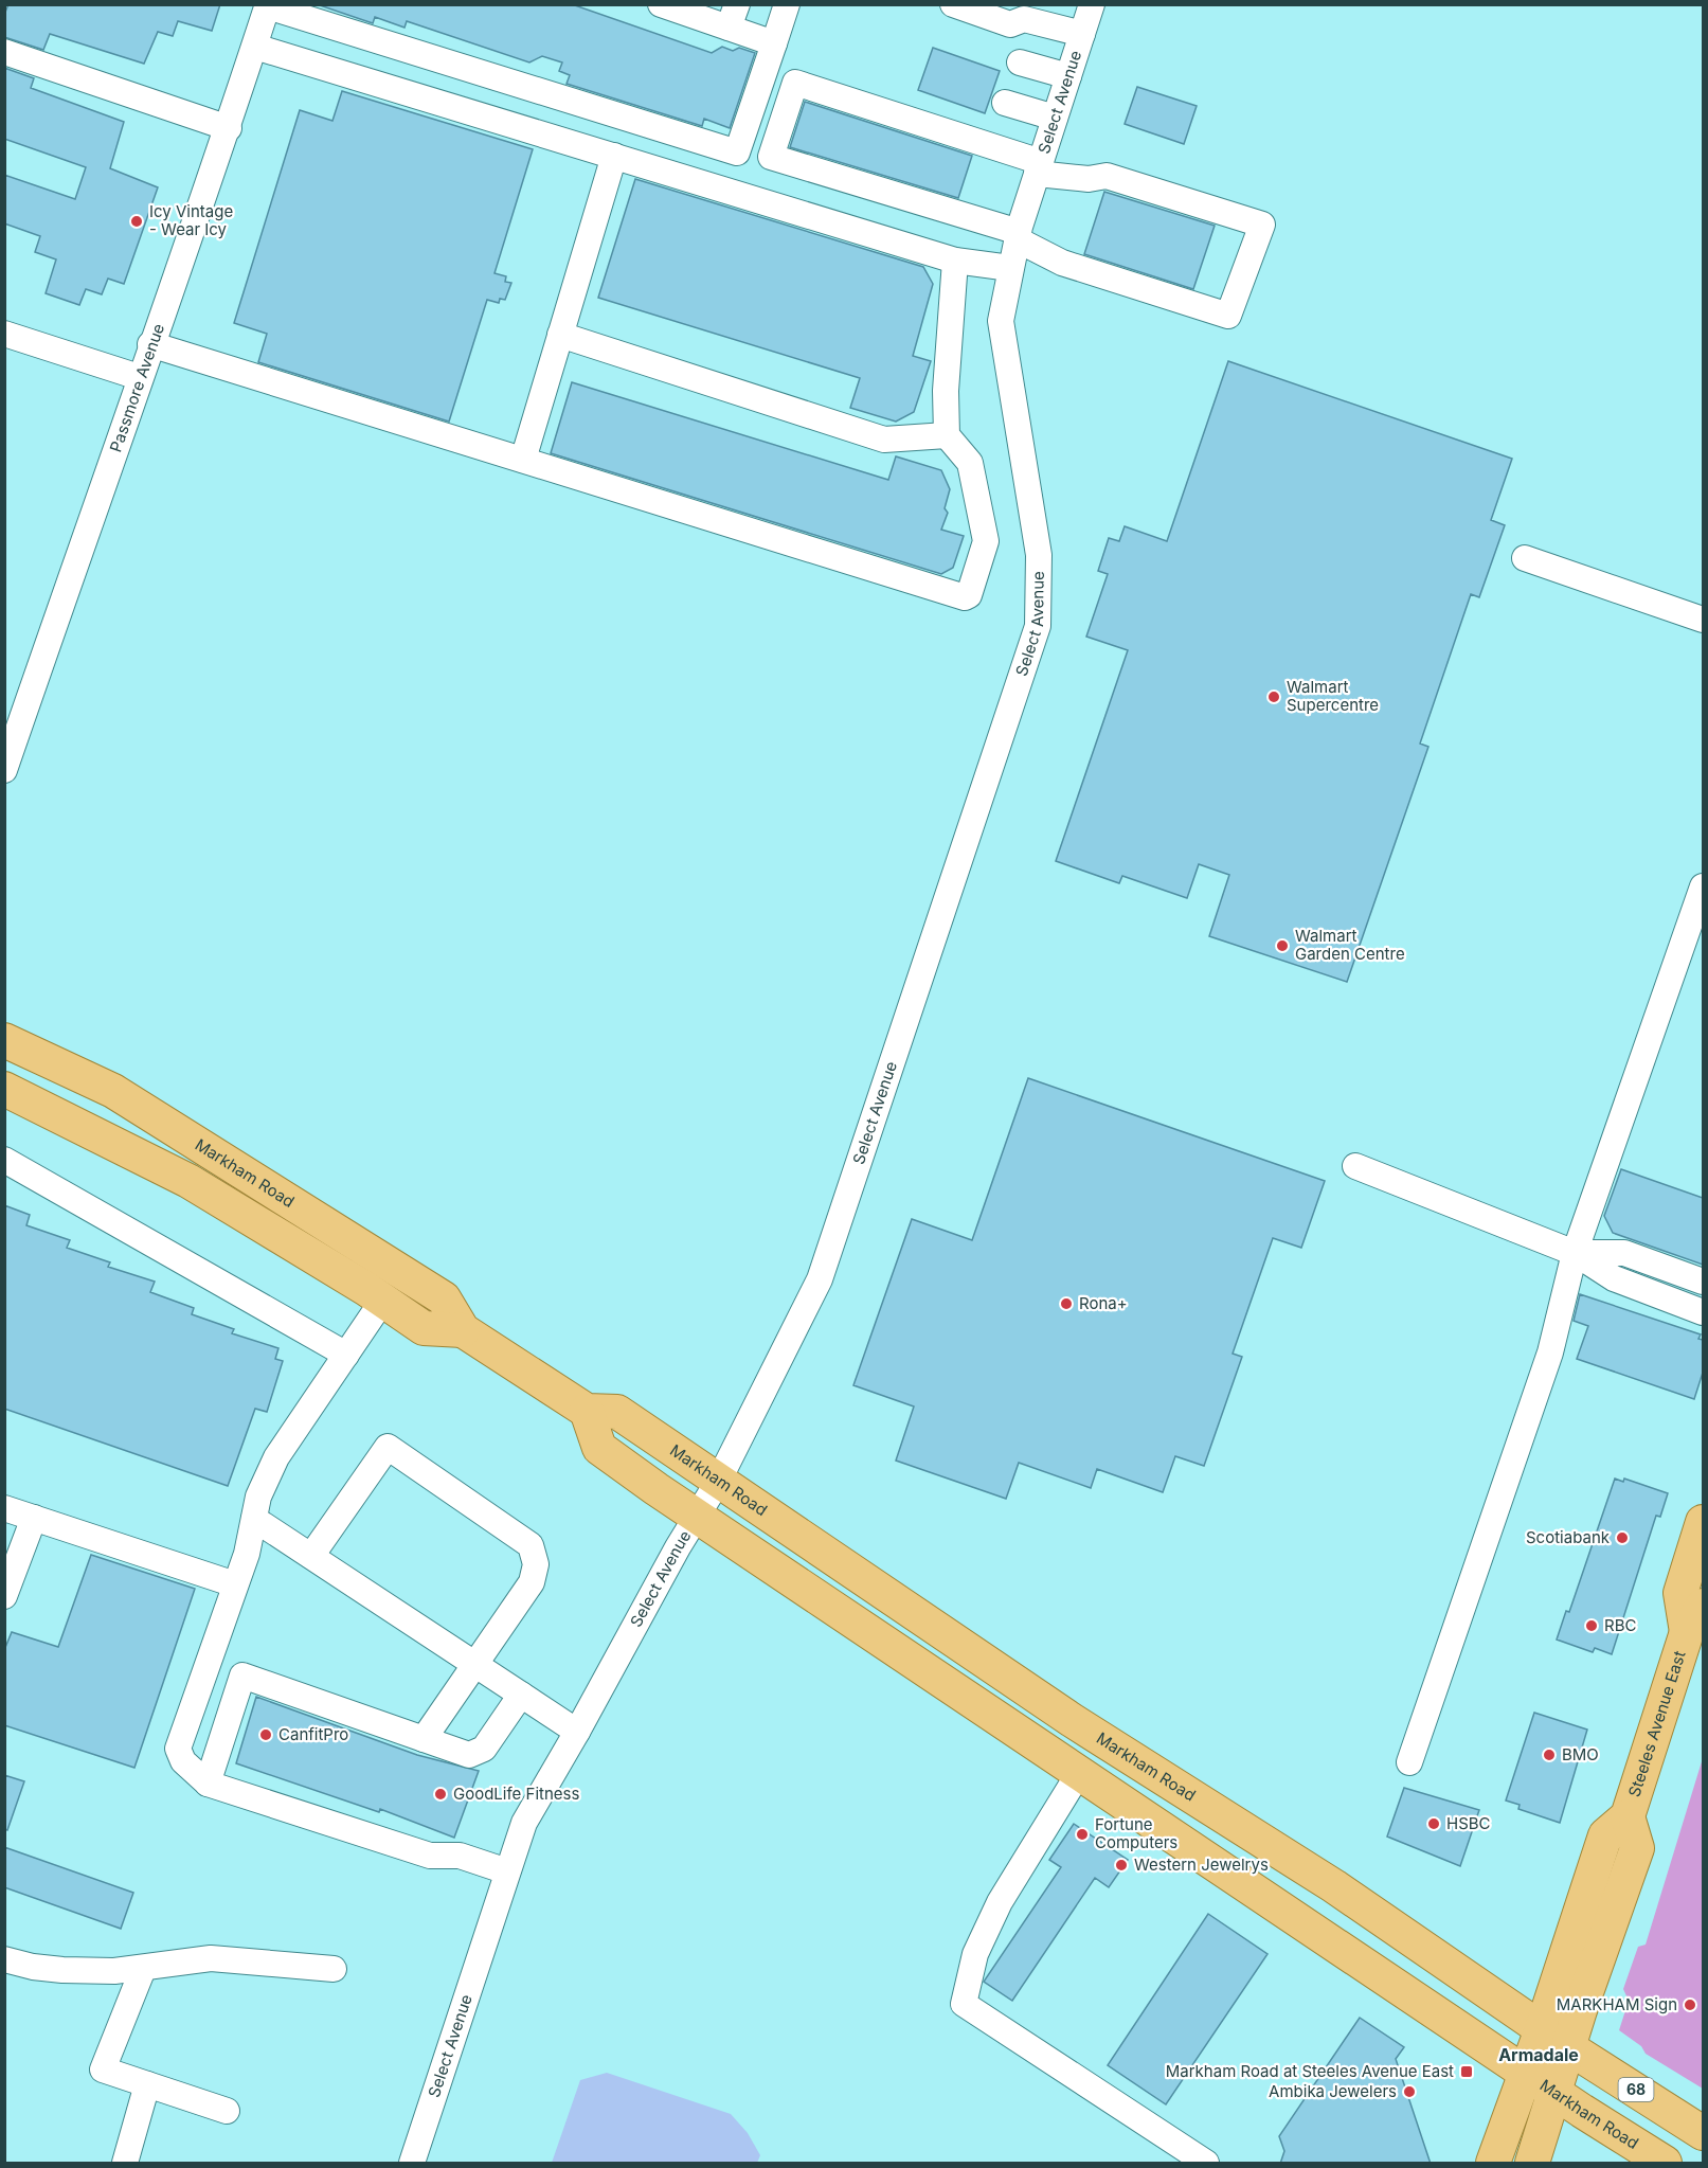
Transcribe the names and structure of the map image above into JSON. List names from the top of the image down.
{
  "streets": {
    "main road": ["Markham Road", "Steeles Avenue East", "68"],
    "street": ["Select Avenue", "Passmore Avenue"]
  },
  "crossings": [
    ["Select Avenue", "Markham Road"],
    ["Markham Road", "Steeles Avenue East"]
  ],
  "districts": ["Armadale"],
  "places": {
    "other": [
      "Icy Vintage - Wear Icy",
      "Walmart Supercentre",
      "Walmart Garden Centre",
      "Rona+",
      "Scotiabank",
      "RBC",
      "CanfitPro",
      "BMO",
      "GoodLife Fitness",
      "HSBC",
      "Fortune Computers",
      "Western Jewelrys",
      "MARKHAM Sign",
      "Ambika Jewelers"
    ],
    "transit": ["Markham Road at Steeles Avenue East"]
  }
}
